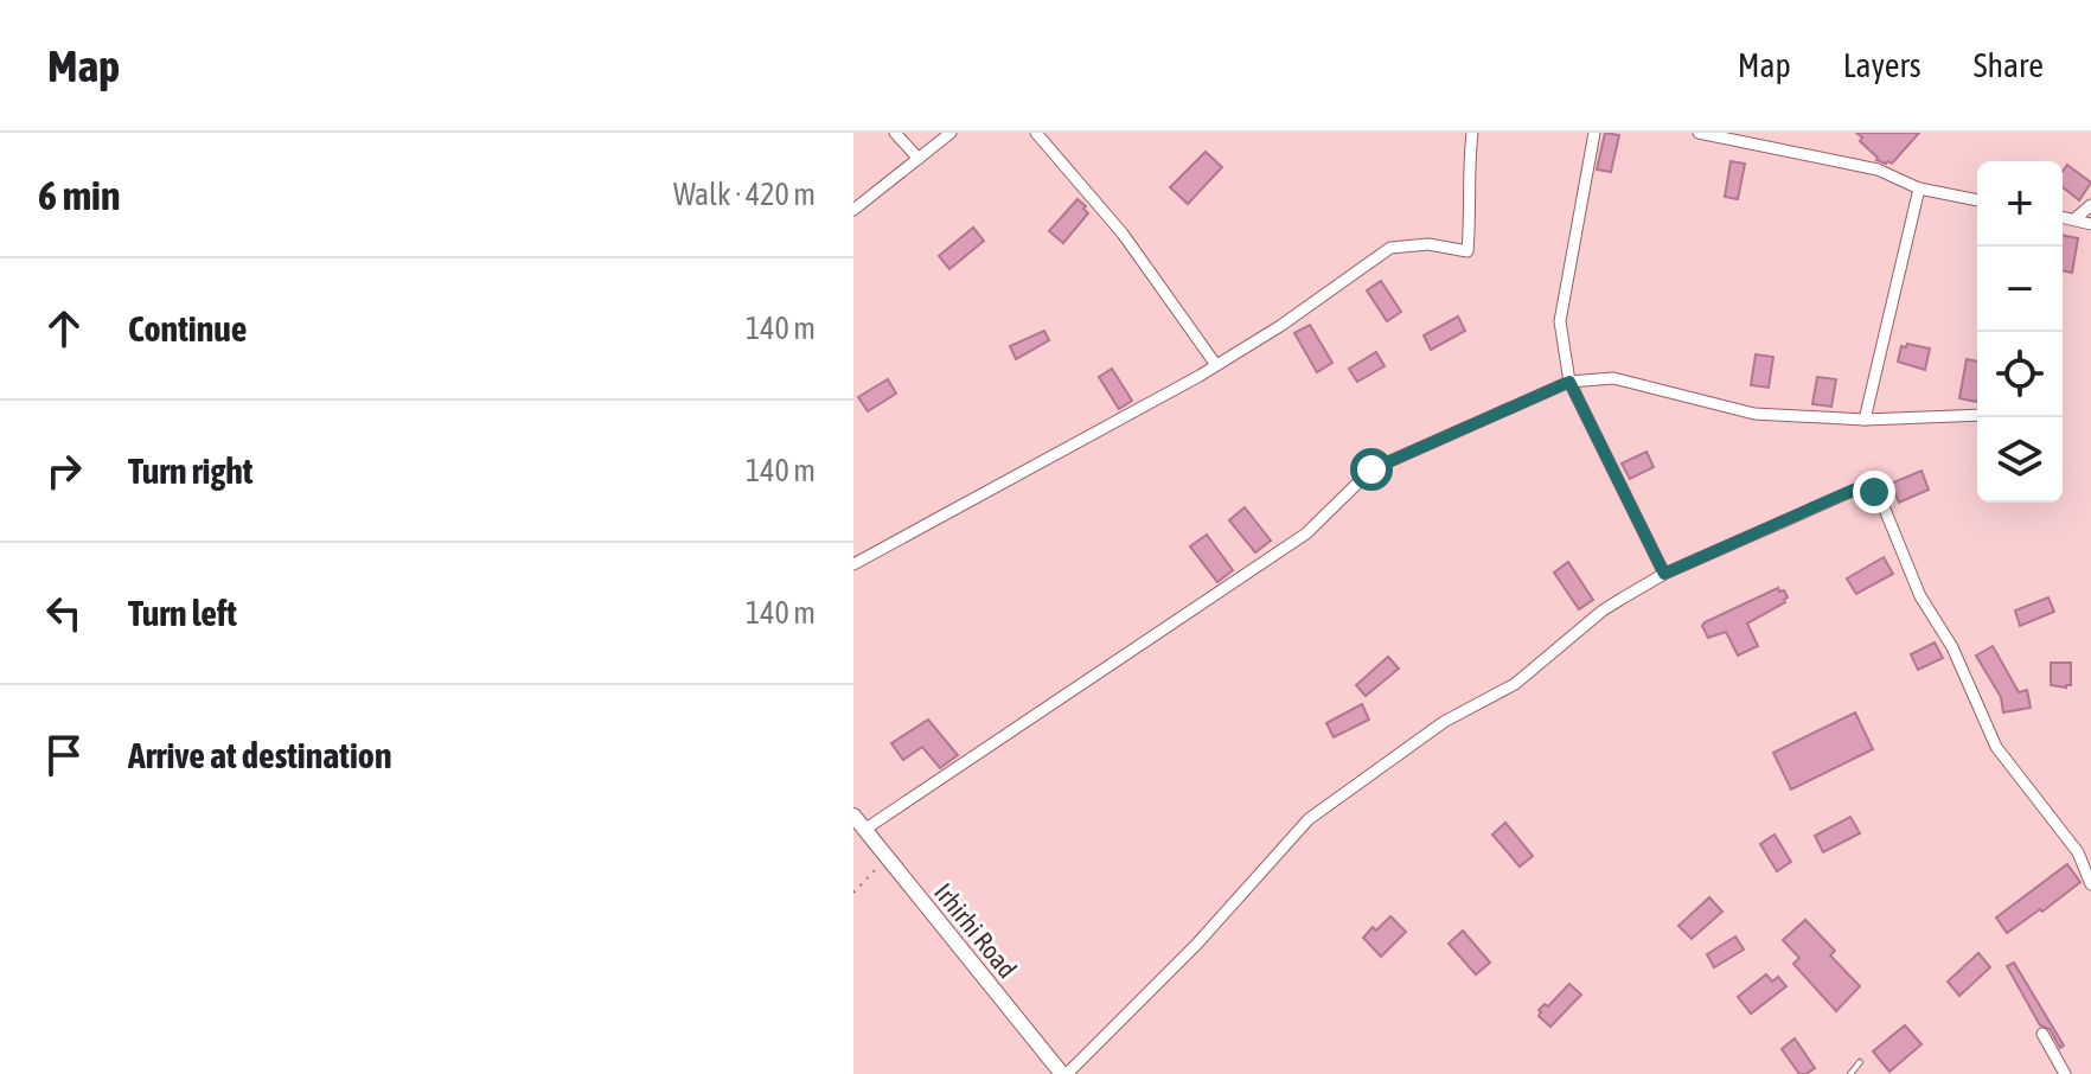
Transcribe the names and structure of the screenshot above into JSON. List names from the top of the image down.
{
  "streets": {
    "street": ["Irhirhi Road"]
  },
  "page": {
    "header": "Map",
    "nav": ["Map", "Layers", "Share"],
    "heading": ["6 min", "Walk · 420 m"],
    "map_buttons": ["+", "−"],
    "list": [
      ["Continue", "140 m"],
      ["Turn right", "140 m"],
      ["Turn left", "140 m"],
      "Arrive at destination"
    ]
  }
}
